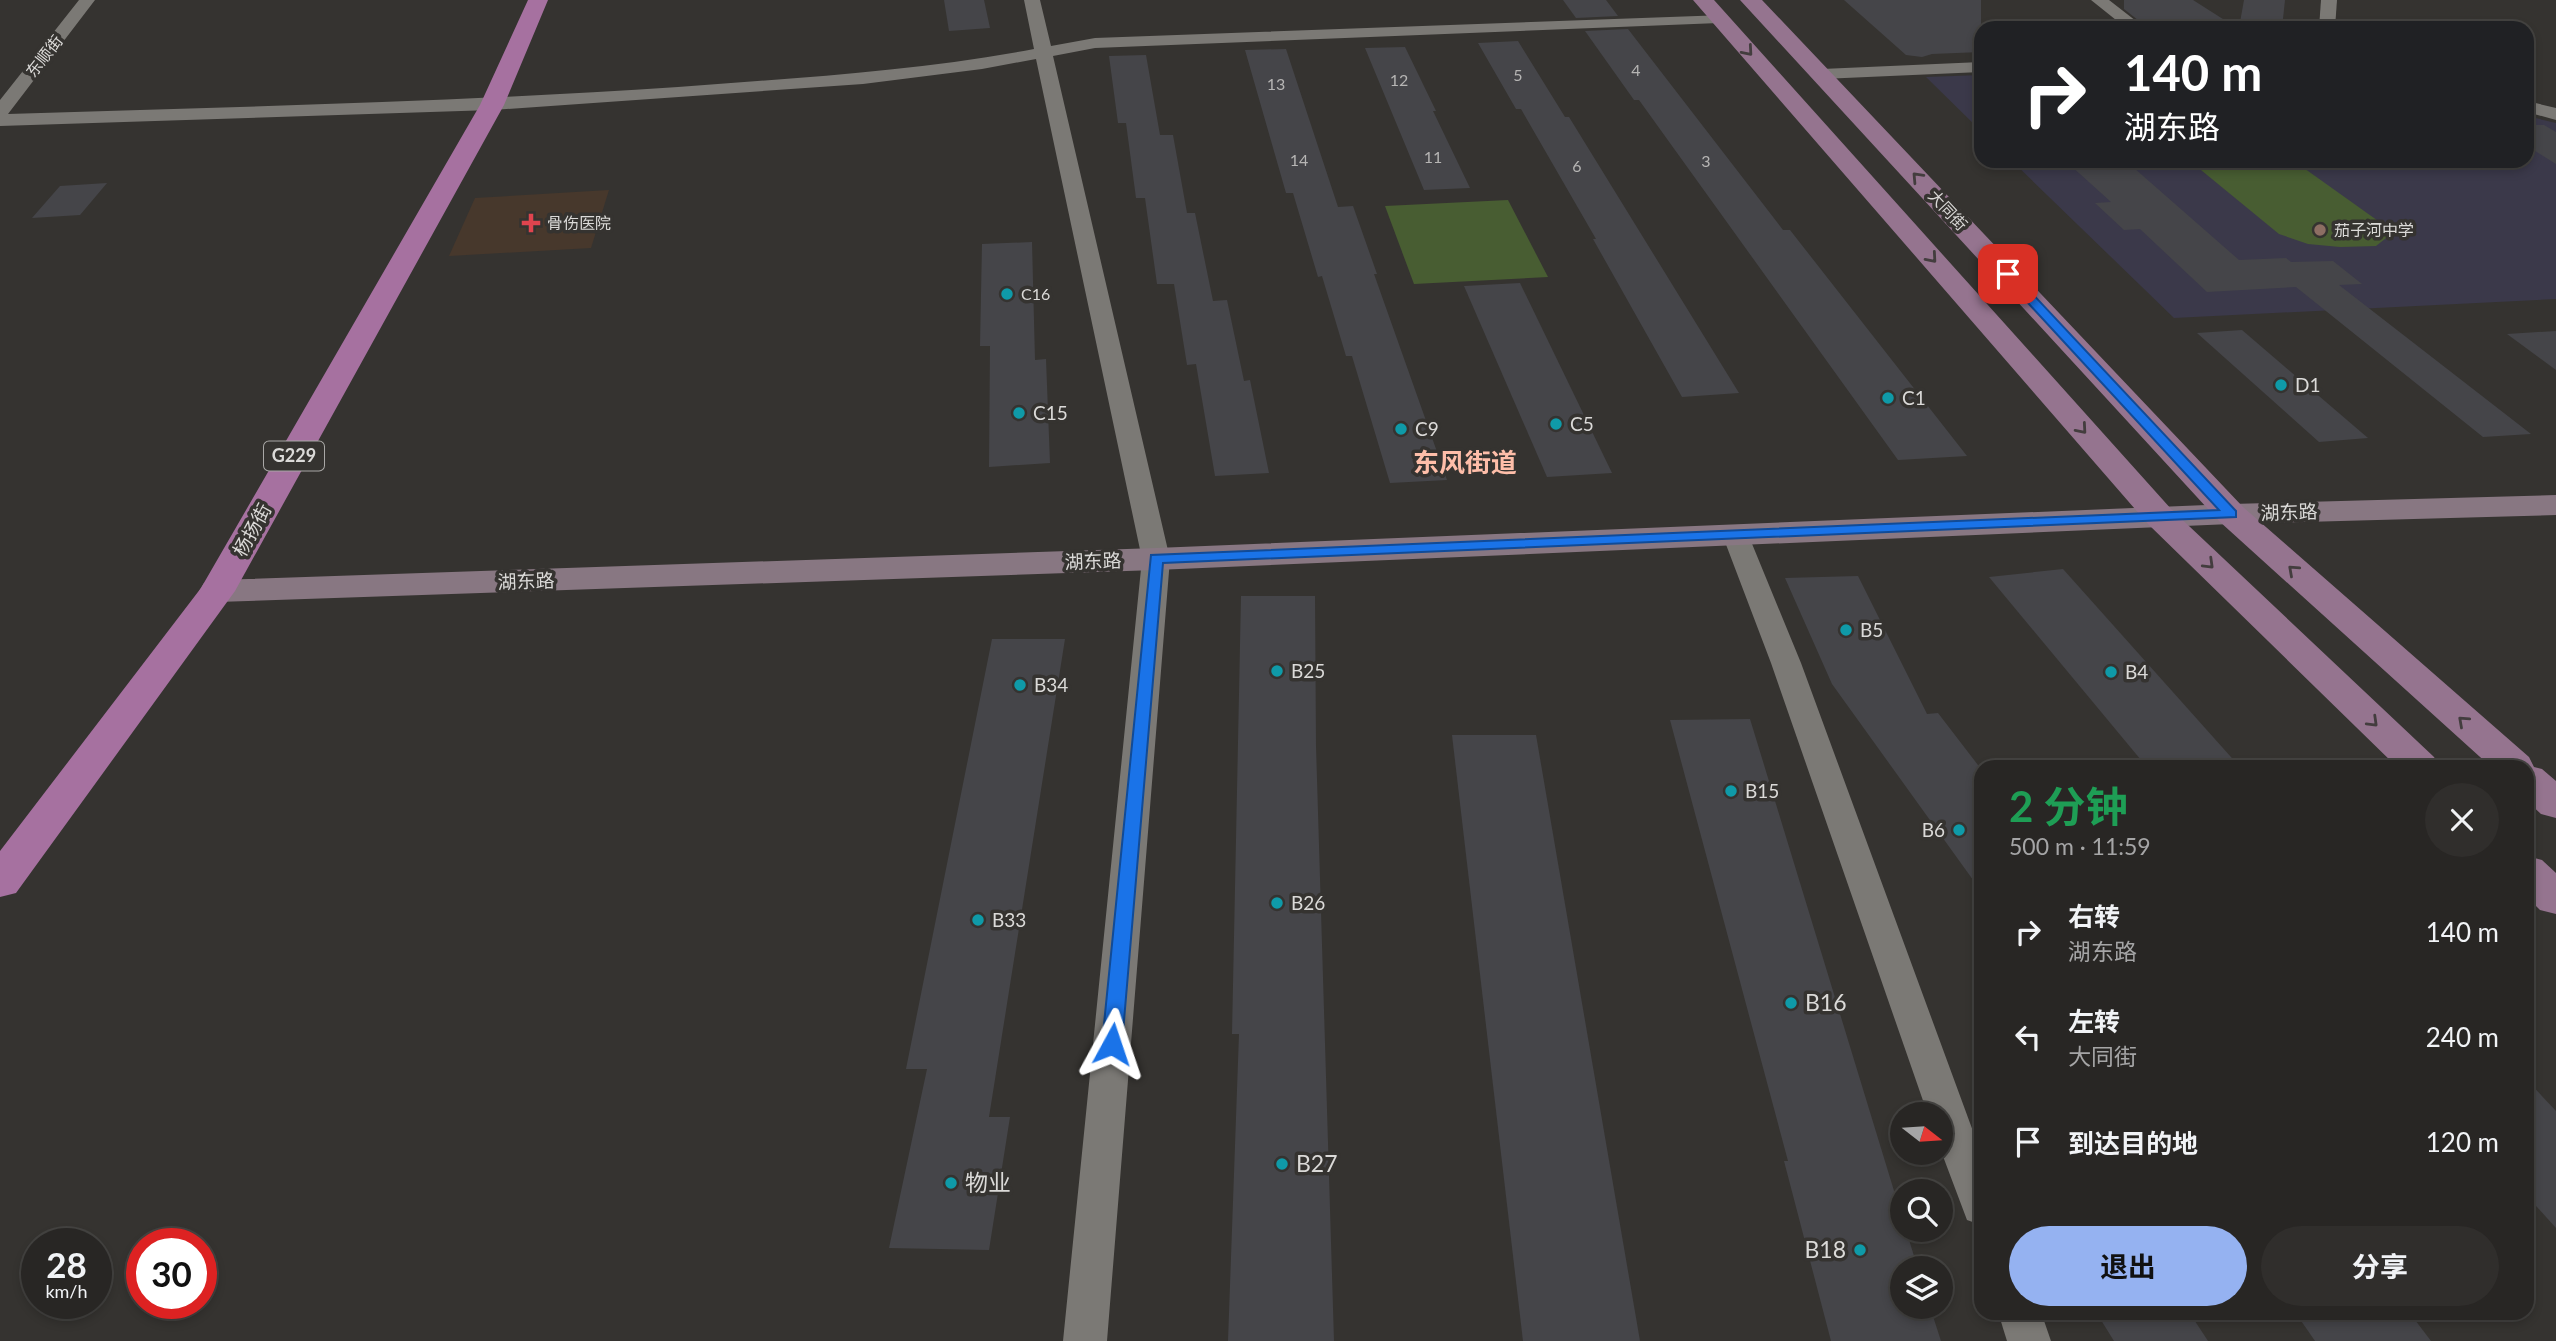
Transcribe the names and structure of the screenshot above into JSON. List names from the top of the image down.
{
  "streets": {
    "highway": ["G229", "杨扬街"],
    "main road": ["大同街"],
    "street": ["东顺街", "湖东路"]
  },
  "crossings": [
    ["大同街", "湖东路"],
    ["湖东路", "杨扬街"]
  ],
  "districts": ["东风街道"],
  "places": {
    "health": ["骨伤医院"],
    "other": [
      "茄子河中学",
      "C16",
      "D1",
      "C1",
      "C15",
      "C5",
      "C9",
      "B5",
      "B25",
      "B4",
      "B34",
      "B15",
      "B6",
      "B26",
      "B33",
      "B16",
      "B27",
      "物业",
      "B18"
    ]
  },
  "house_numbers": [
    "4",
    "5",
    "12",
    "13",
    "11",
    "14",
    "3",
    "6"
  ],
  "north": "right",
  "page": {
    "turn": ["140 m", "湖东路"],
    "heading": ["2 分钟", "500 m · 11:59"],
    "list": [
      {
        "name": "右转",
        "note": "湖东路",
        "value": "140 m"
      },
      {
        "name": "左转",
        "note": "大同街",
        "value": "240 m"
      },
      {
        "name": "到达目的地",
        "value": "120 m"
      }
    ],
    "buttons": ["退出", "分享"],
    "speed": "28 km/h",
    "limit": "30"
  }
}
